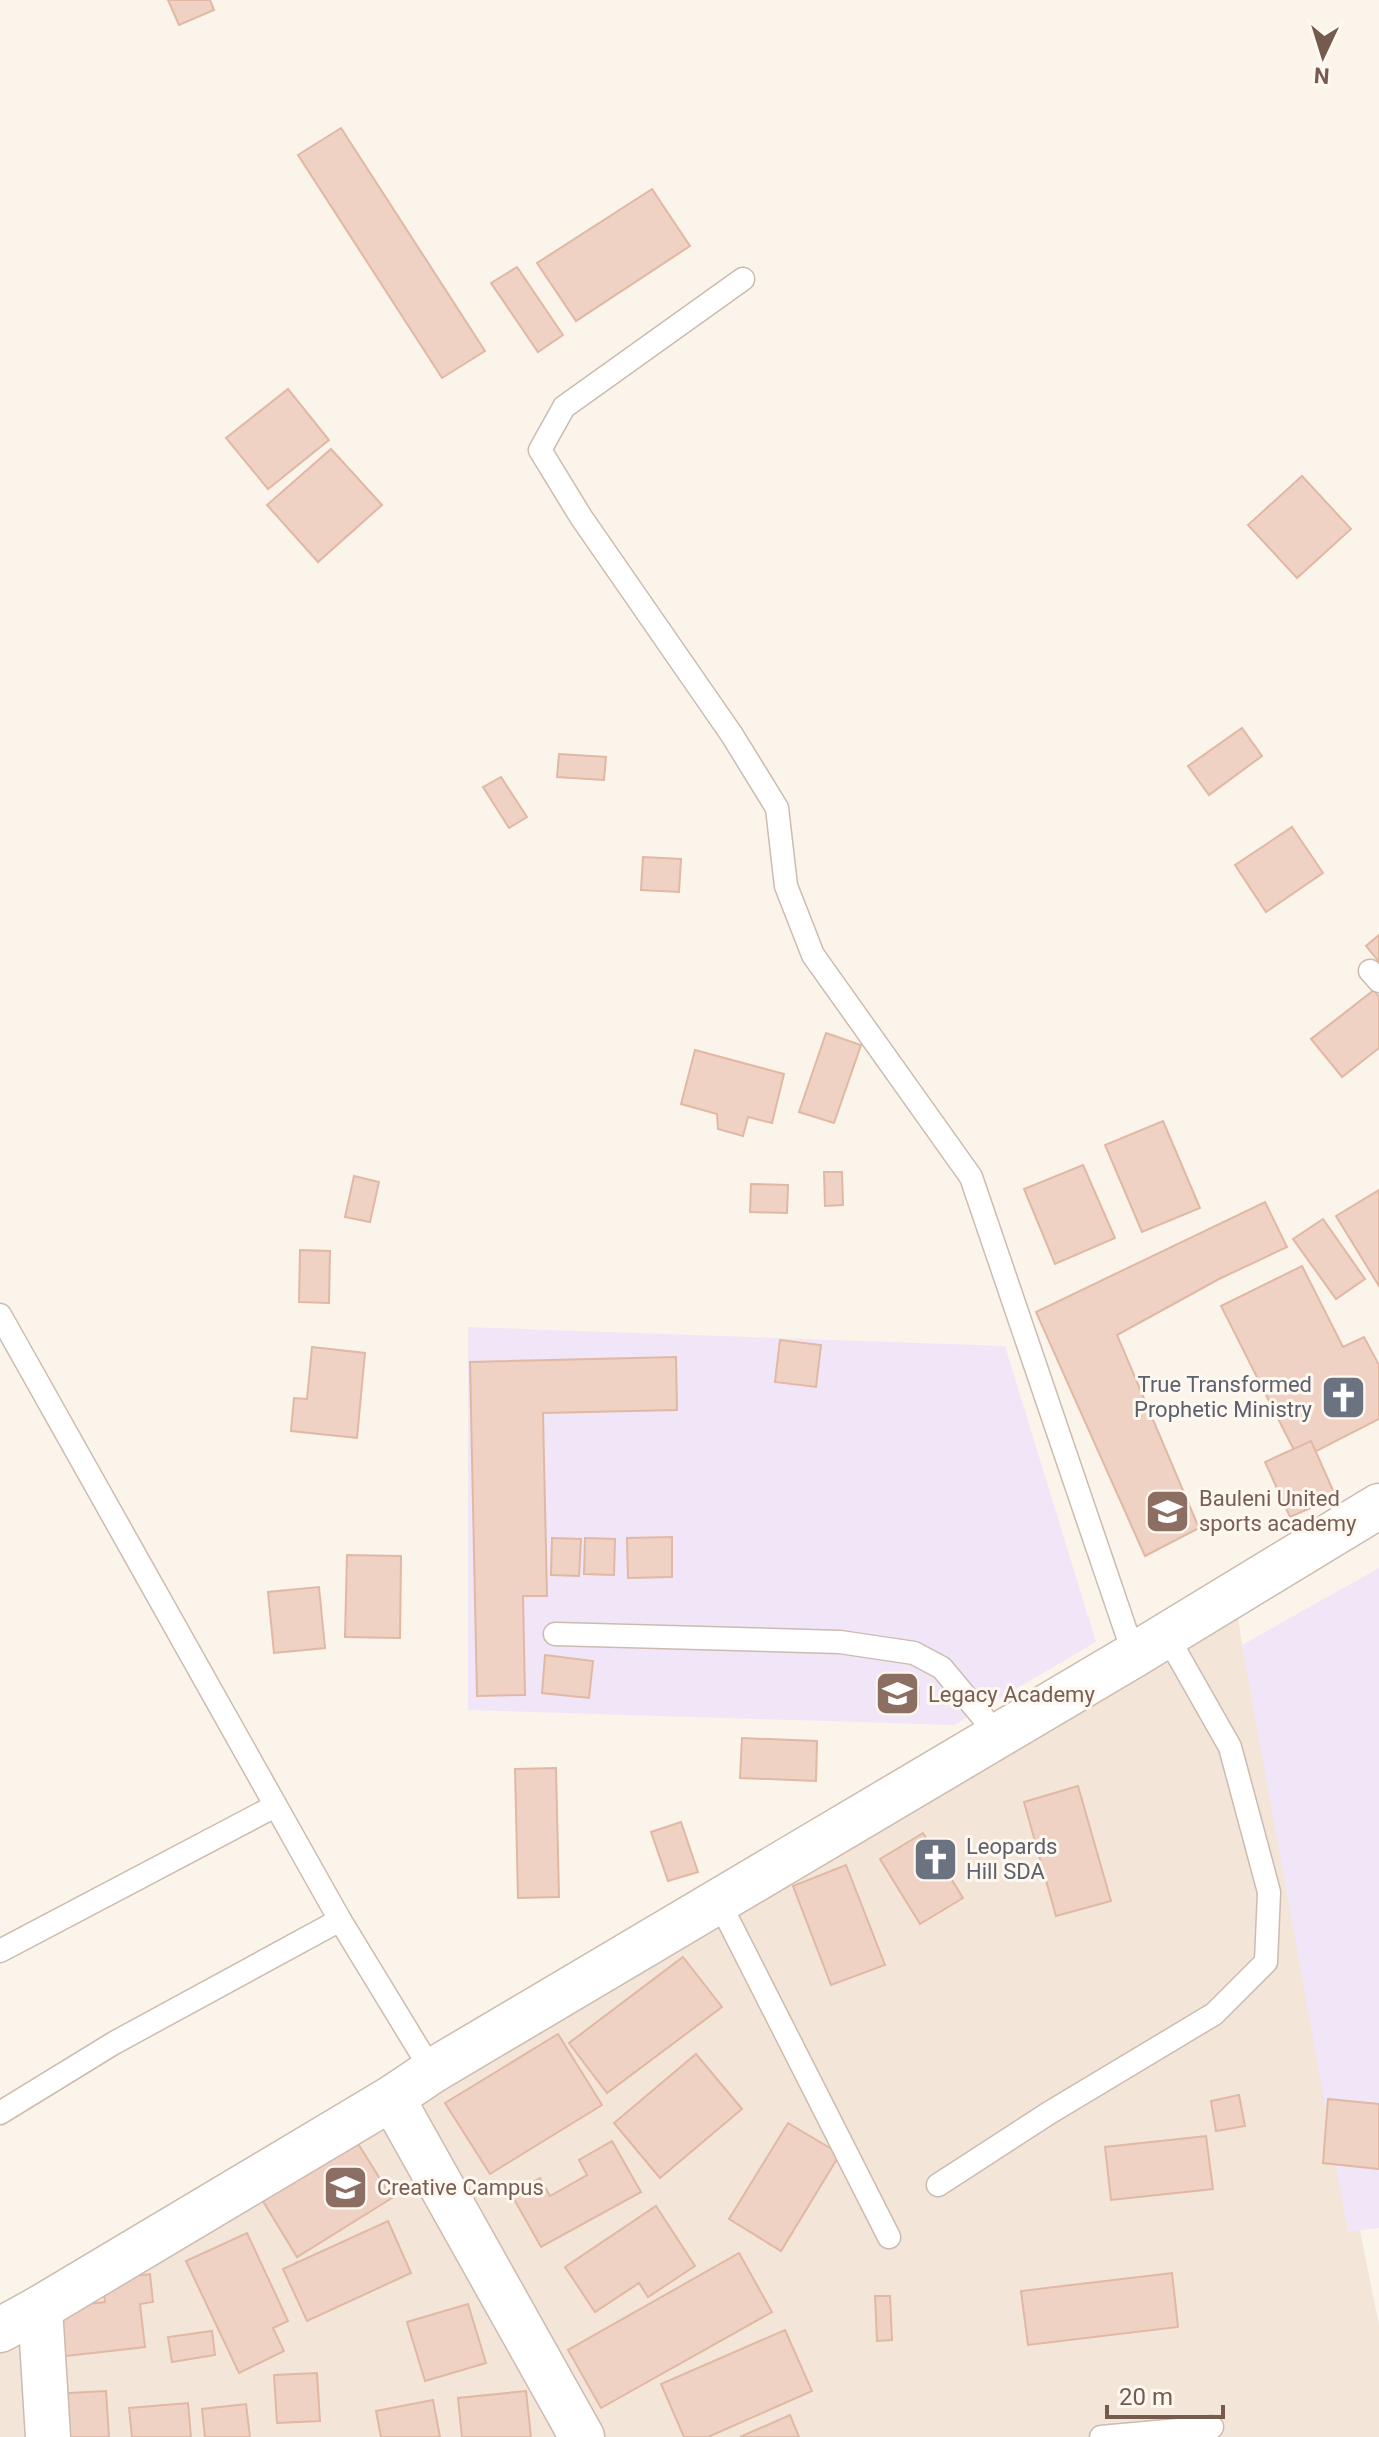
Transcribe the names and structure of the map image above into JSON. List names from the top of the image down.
{
  "places": {
    "church": ["True Transformed Prophetic Ministry", "Leopards Hill SDA"],
    "school or university": ["Bauleni United sports academy", "Legacy Academy", "Creative Campus"]
  },
  "scale_bar": "20 m",
  "north": "bottom"
}
